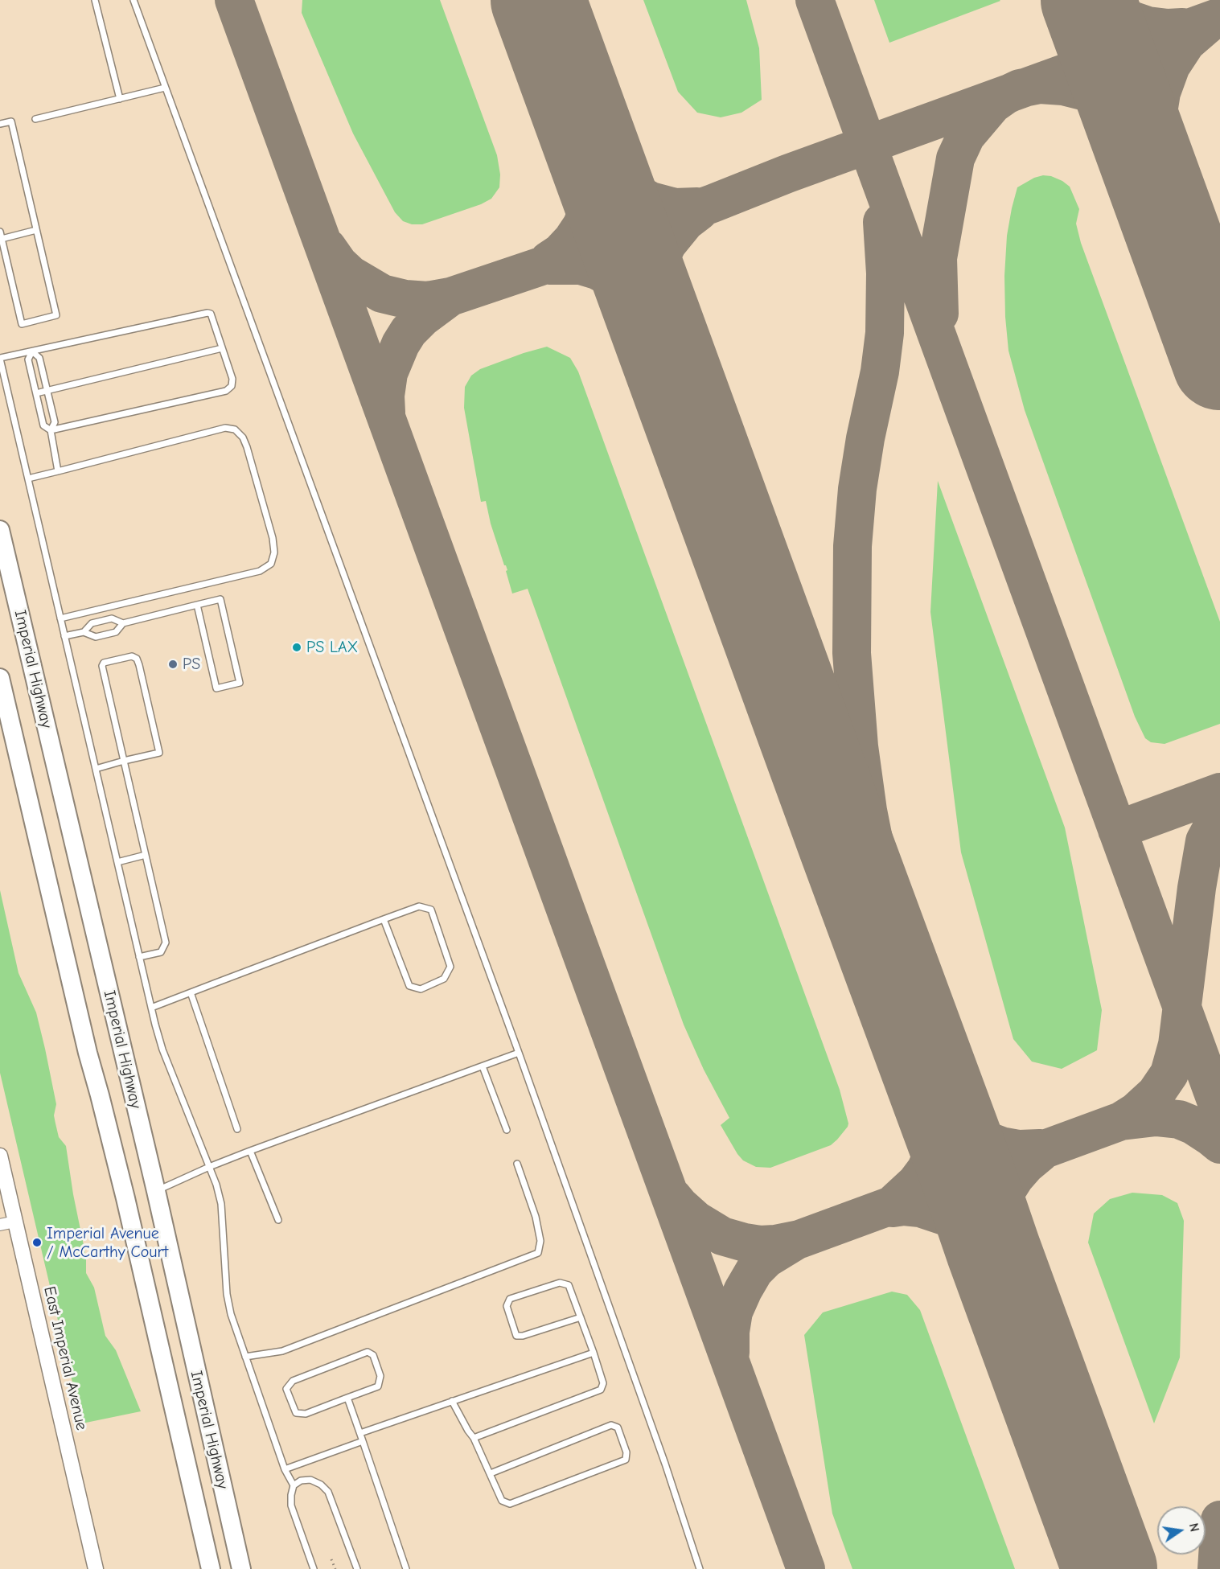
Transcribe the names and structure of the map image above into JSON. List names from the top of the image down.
{
  "streets": {
    "main road": ["Imperial Highway"],
    "street": ["East Imperial Avenue"]
  },
  "places": ["PS LAX", "PS", "Imperial Avenue / McCarthy Court"],
  "north": "right"
}
